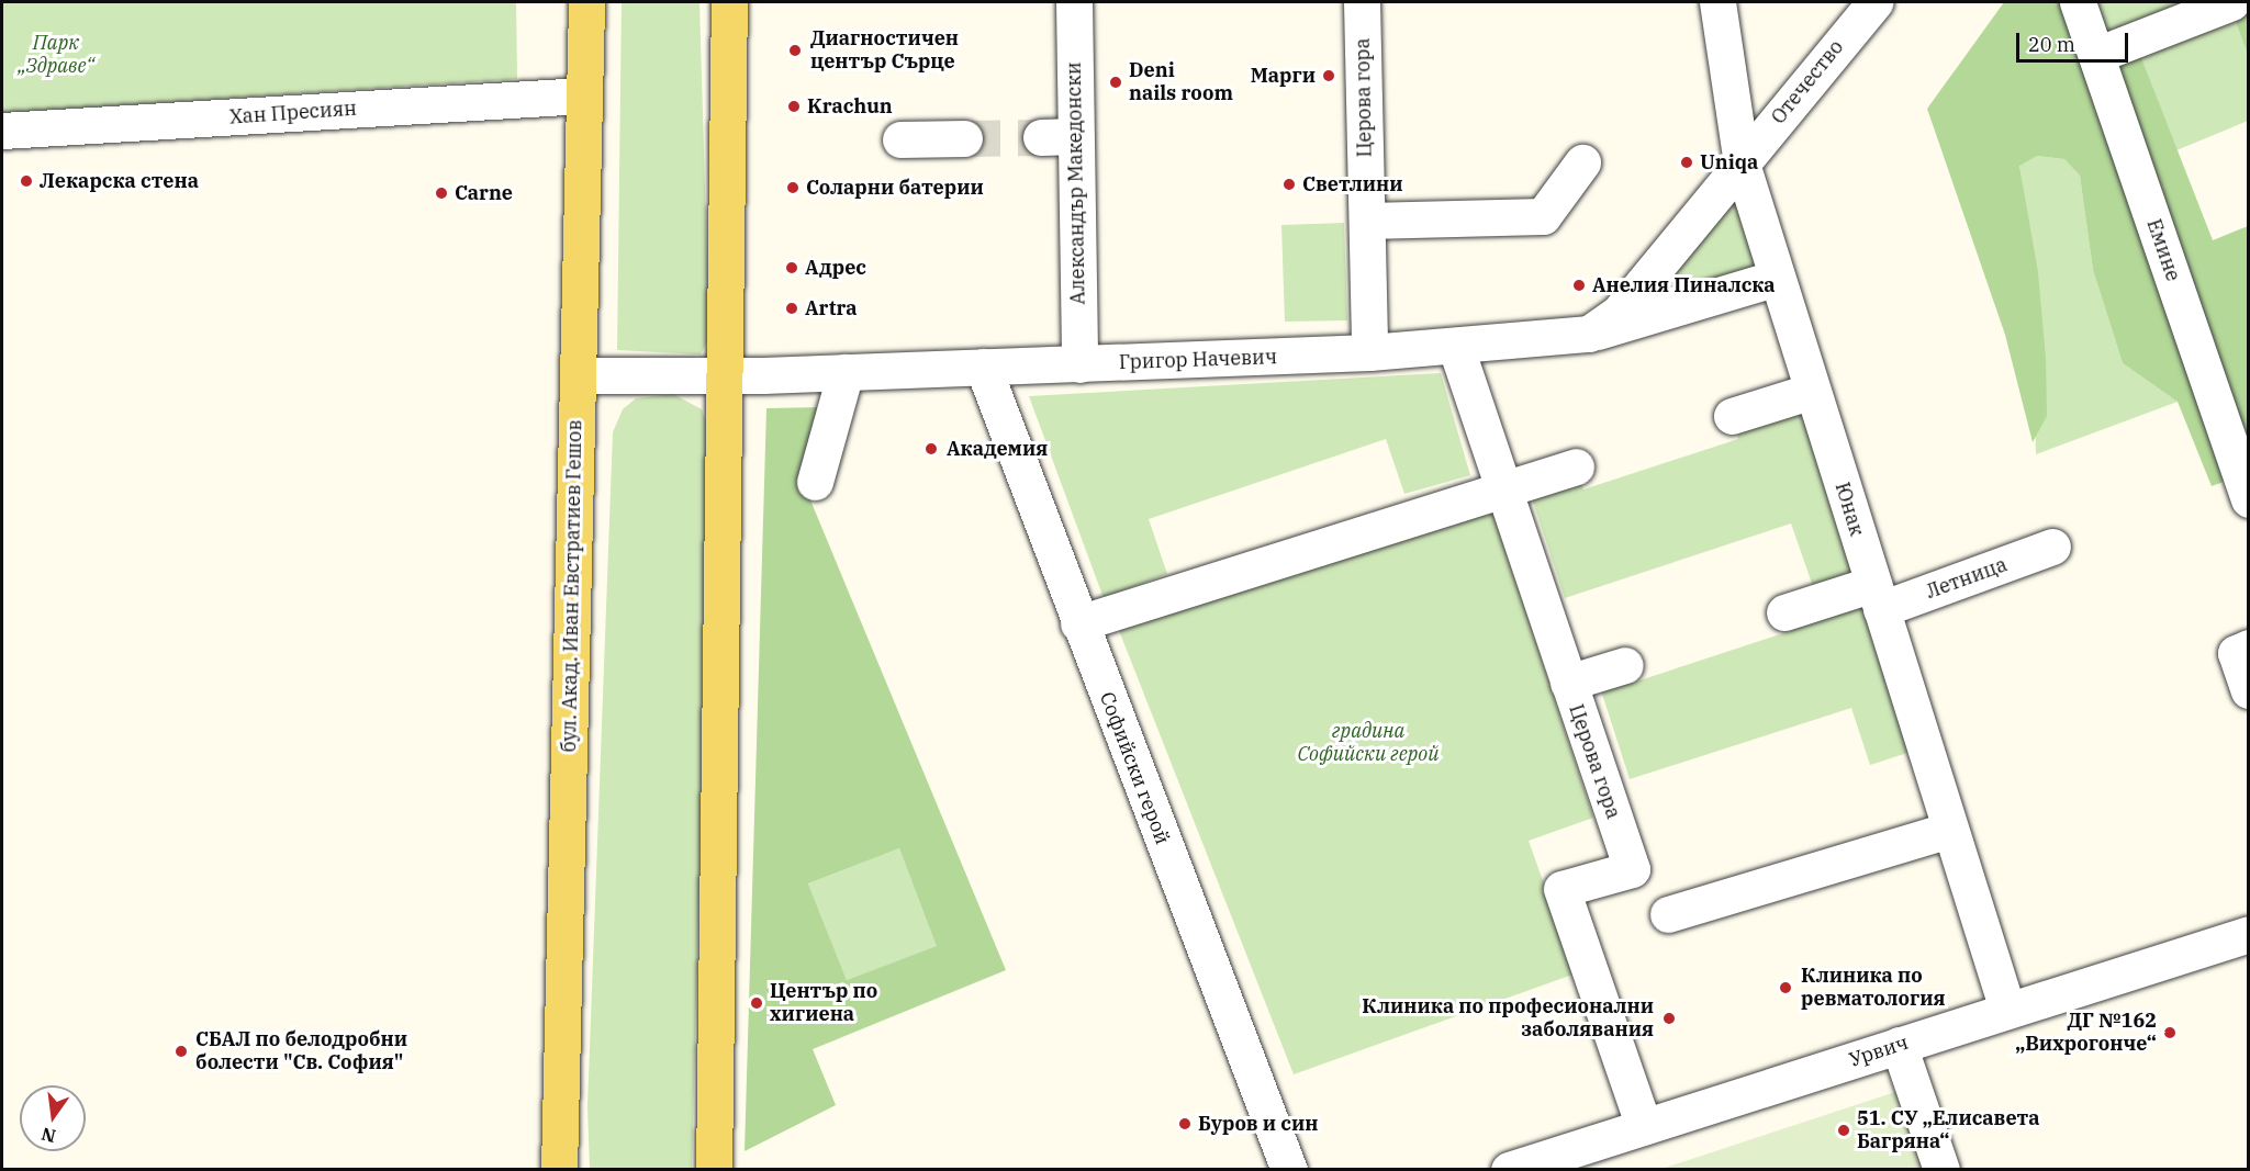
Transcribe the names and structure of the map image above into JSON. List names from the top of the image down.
{
  "streets": {
    "main road": ["бул. Акад. Иван Евстратиев Гешов"],
    "street": [
      "Отечество",
      "Церова гора",
      "Хан Пресиян",
      "Александър Македонски",
      "Емине",
      "Григор Начевич",
      "Юнак",
      "Летница",
      "Софийски герой",
      "Урвич"
    ]
  },
  "crossings": [
    ["Отечество", "Юнак"],
    ["Церова гора", "Григор Начевич"],
    ["Церова гора", "Урвич"],
    ["Хан Пресиян", "бул. Акад. Иван Евстратиев Гешов"],
    ["Александър Македонски", "Григор Начевич"],
    ["Григор Начевич", "Юнак"],
    ["Григор Начевич", "бул. Акад. Иван Евстратиев Гешов"],
    ["Григор Начевич", "Софийски герой"],
    ["Юнак", "Летница"],
    ["Юнак", "Урвич"]
  ],
  "parks": ["Парк „Здраве“", "градина Софийски герой"],
  "places": [
    "Диагностичен център Сърце",
    "Марги",
    "Deni nails room",
    "Krachun",
    "Uniqa",
    "Лекарска стена",
    "Светлини",
    "Соларни батерии",
    "Carne",
    "Адрес",
    "Анелия Пиналска",
    "Artra",
    "Академия",
    "Клиника по ревматология",
    "Център по хигиена",
    "Клиника по професионални заболявания",
    "ДГ №162 „Вихрогонче“",
    "СБАЛ по белодробни болести \"Св. София\"",
    "Буров и син",
    "51. СУ „Елисавета Багряна“"
  ],
  "scale_bar": "20 m",
  "north": "bottom"
}
